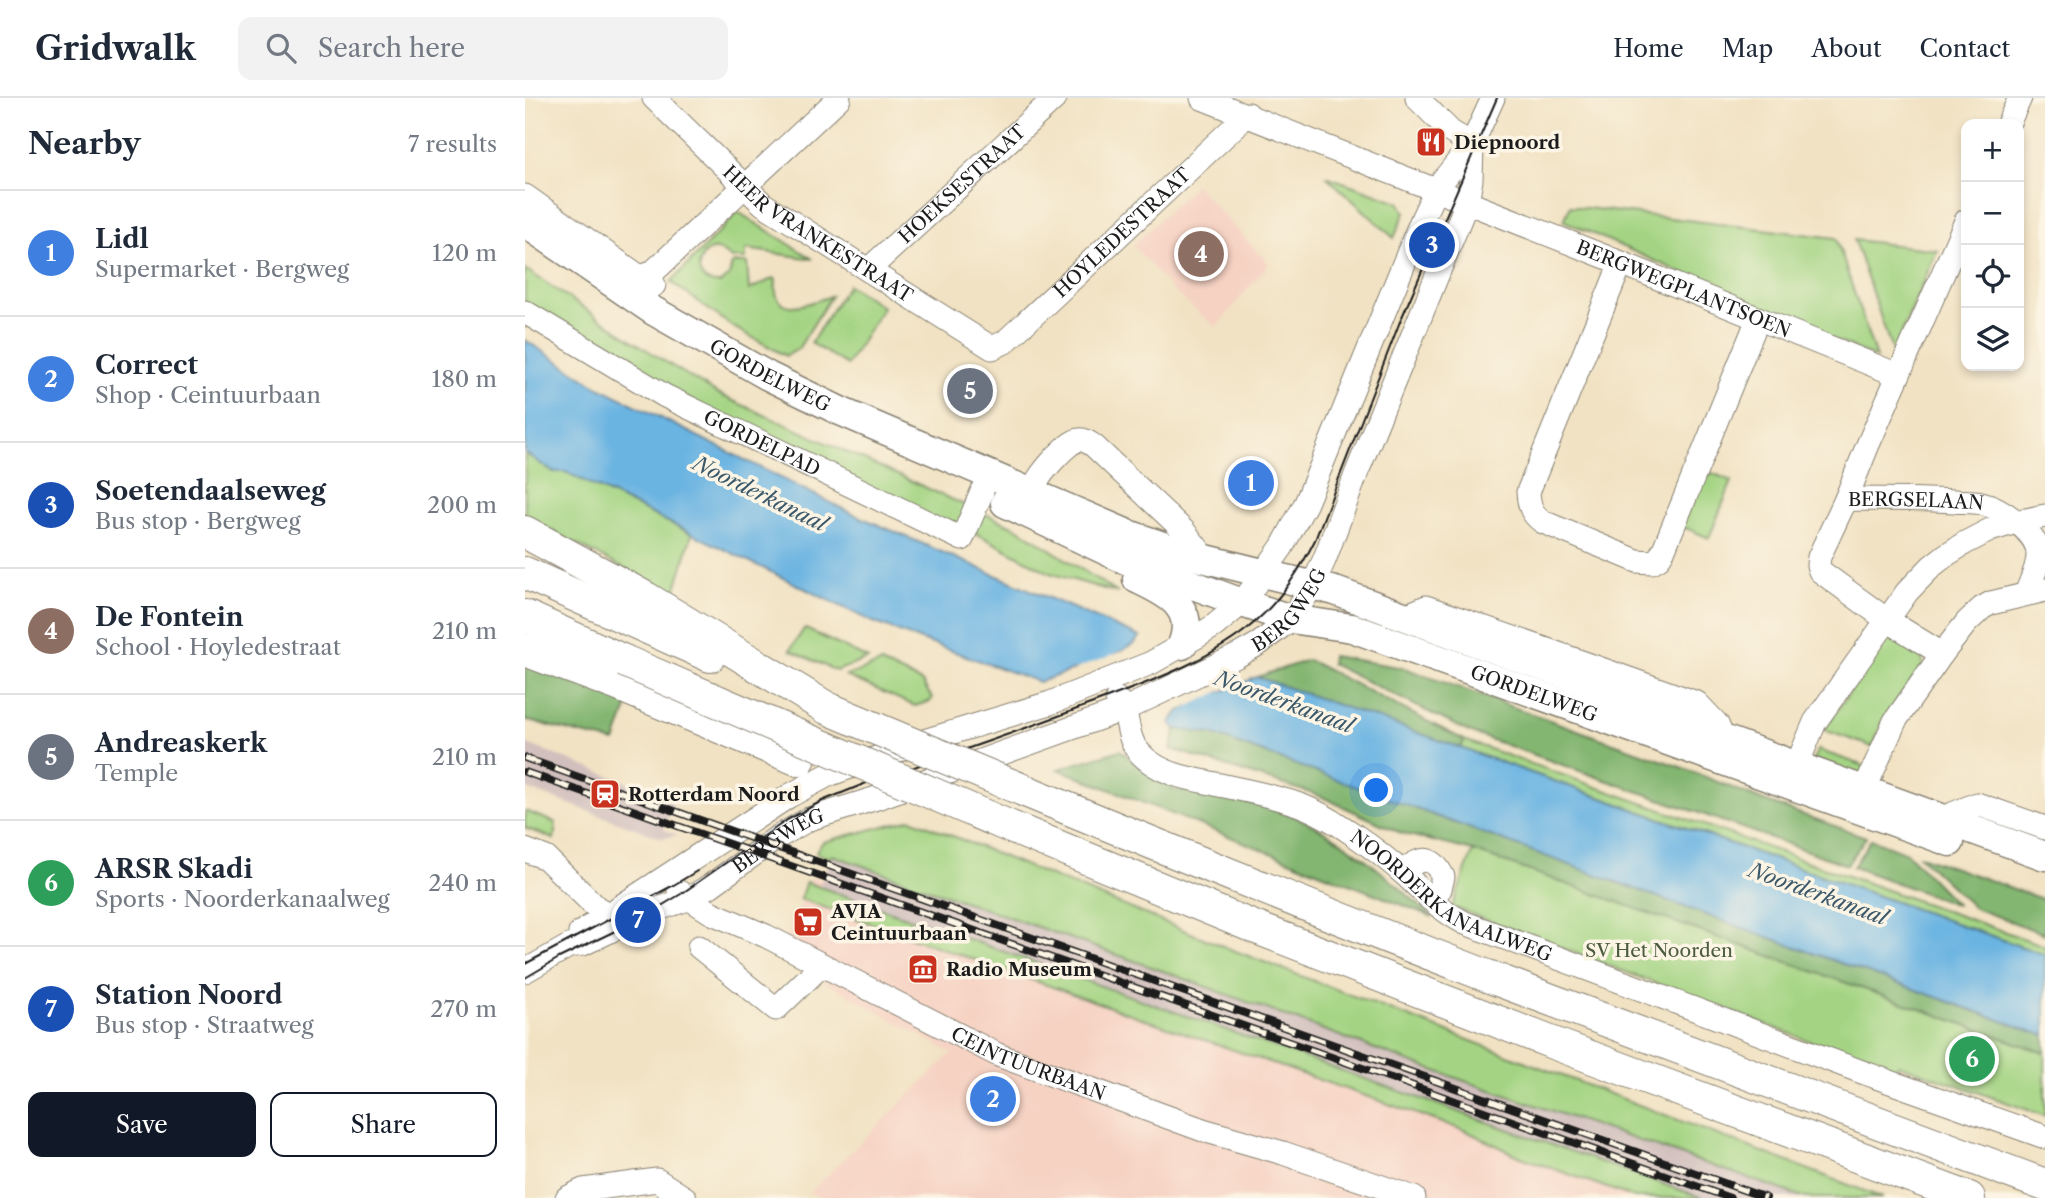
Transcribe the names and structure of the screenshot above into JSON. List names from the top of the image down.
{
  "streets": {
    "main road": ["GORDELWEG"],
    "street": [
      "HOEKSESTRAAT",
      "HEER VRANKESTRAAT",
      "HOYLEDESTRAAT",
      "BERGWEGPLANTSOEN",
      "GORDELPAD",
      "BERGSELAAN",
      "BERGWEG",
      "NOORDERKANAALWEG",
      "CEINTUURBAAN"
    ]
  },
  "crossings": [
    ["HOEKSESTRAAT", "HEER VRANKESTRAAT"],
    ["HEER VRANKESTRAAT", "HOYLEDESTRAAT"],
    ["HOYLEDESTRAAT", "BERGWEGPLANTSOEN"],
    ["BERGWEGPLANTSOEN", "BERGWEG"],
    ["GORDELWEG", "GORDELPAD"],
    ["GORDELWEG", "BERGSELAAN"],
    ["GORDELWEG", "BERGWEG"],
    ["BERGWEG", "NOORDERKANAALWEG"],
    ["BERGWEG", "CEINTUURBAAN"]
  ],
  "water": ["Noorderkanaal"],
  "parks": ["SV Het Noorden"],
  "places": {
    "restaurant": ["Diepnoord"],
    "station": ["Rotterdam Noord"],
    "supermarket": ["AVIA Ceintuurbaan"],
    "museum": ["Radio Museum"]
  },
  "page": {
    "header": "Gridwalk",
    "search": "Search here",
    "nav": [
      "Home",
      "Map",
      "About",
      "Contact"
    ],
    "heading": ["Nearby", "7 results"],
    "map_buttons": ["+", "−"],
    "list": [
      {
        "mark": "1",
        "name": "Lidl",
        "note": "Supermarket · Bergweg",
        "value": "120 m"
      },
      {
        "mark": "2",
        "name": "Correct",
        "note": "Shop · Ceintuurbaan",
        "value": "180 m"
      },
      {
        "mark": "3",
        "name": "Soetendaalseweg",
        "note": "Bus stop · Bergweg",
        "value": "200 m"
      },
      {
        "mark": "4",
        "name": "De Fontein",
        "note": "School · Hoyledestraat",
        "value": "210 m"
      },
      {
        "mark": "5",
        "name": "Andreaskerk",
        "note": "Temple",
        "value": "210 m"
      },
      {
        "mark": "6",
        "name": "ARSR Skadi",
        "note": "Sports · Noorderkanaalweg",
        "value": "240 m"
      },
      {
        "mark": "7",
        "name": "Station Noord",
        "note": "Bus stop · Straatweg",
        "value": "270 m"
      }
    ],
    "pins": [
      "3",
      "4",
      "5",
      "1",
      "7",
      "6",
      "2"
    ],
    "buttons": ["Save", "Share"]
  }
}
